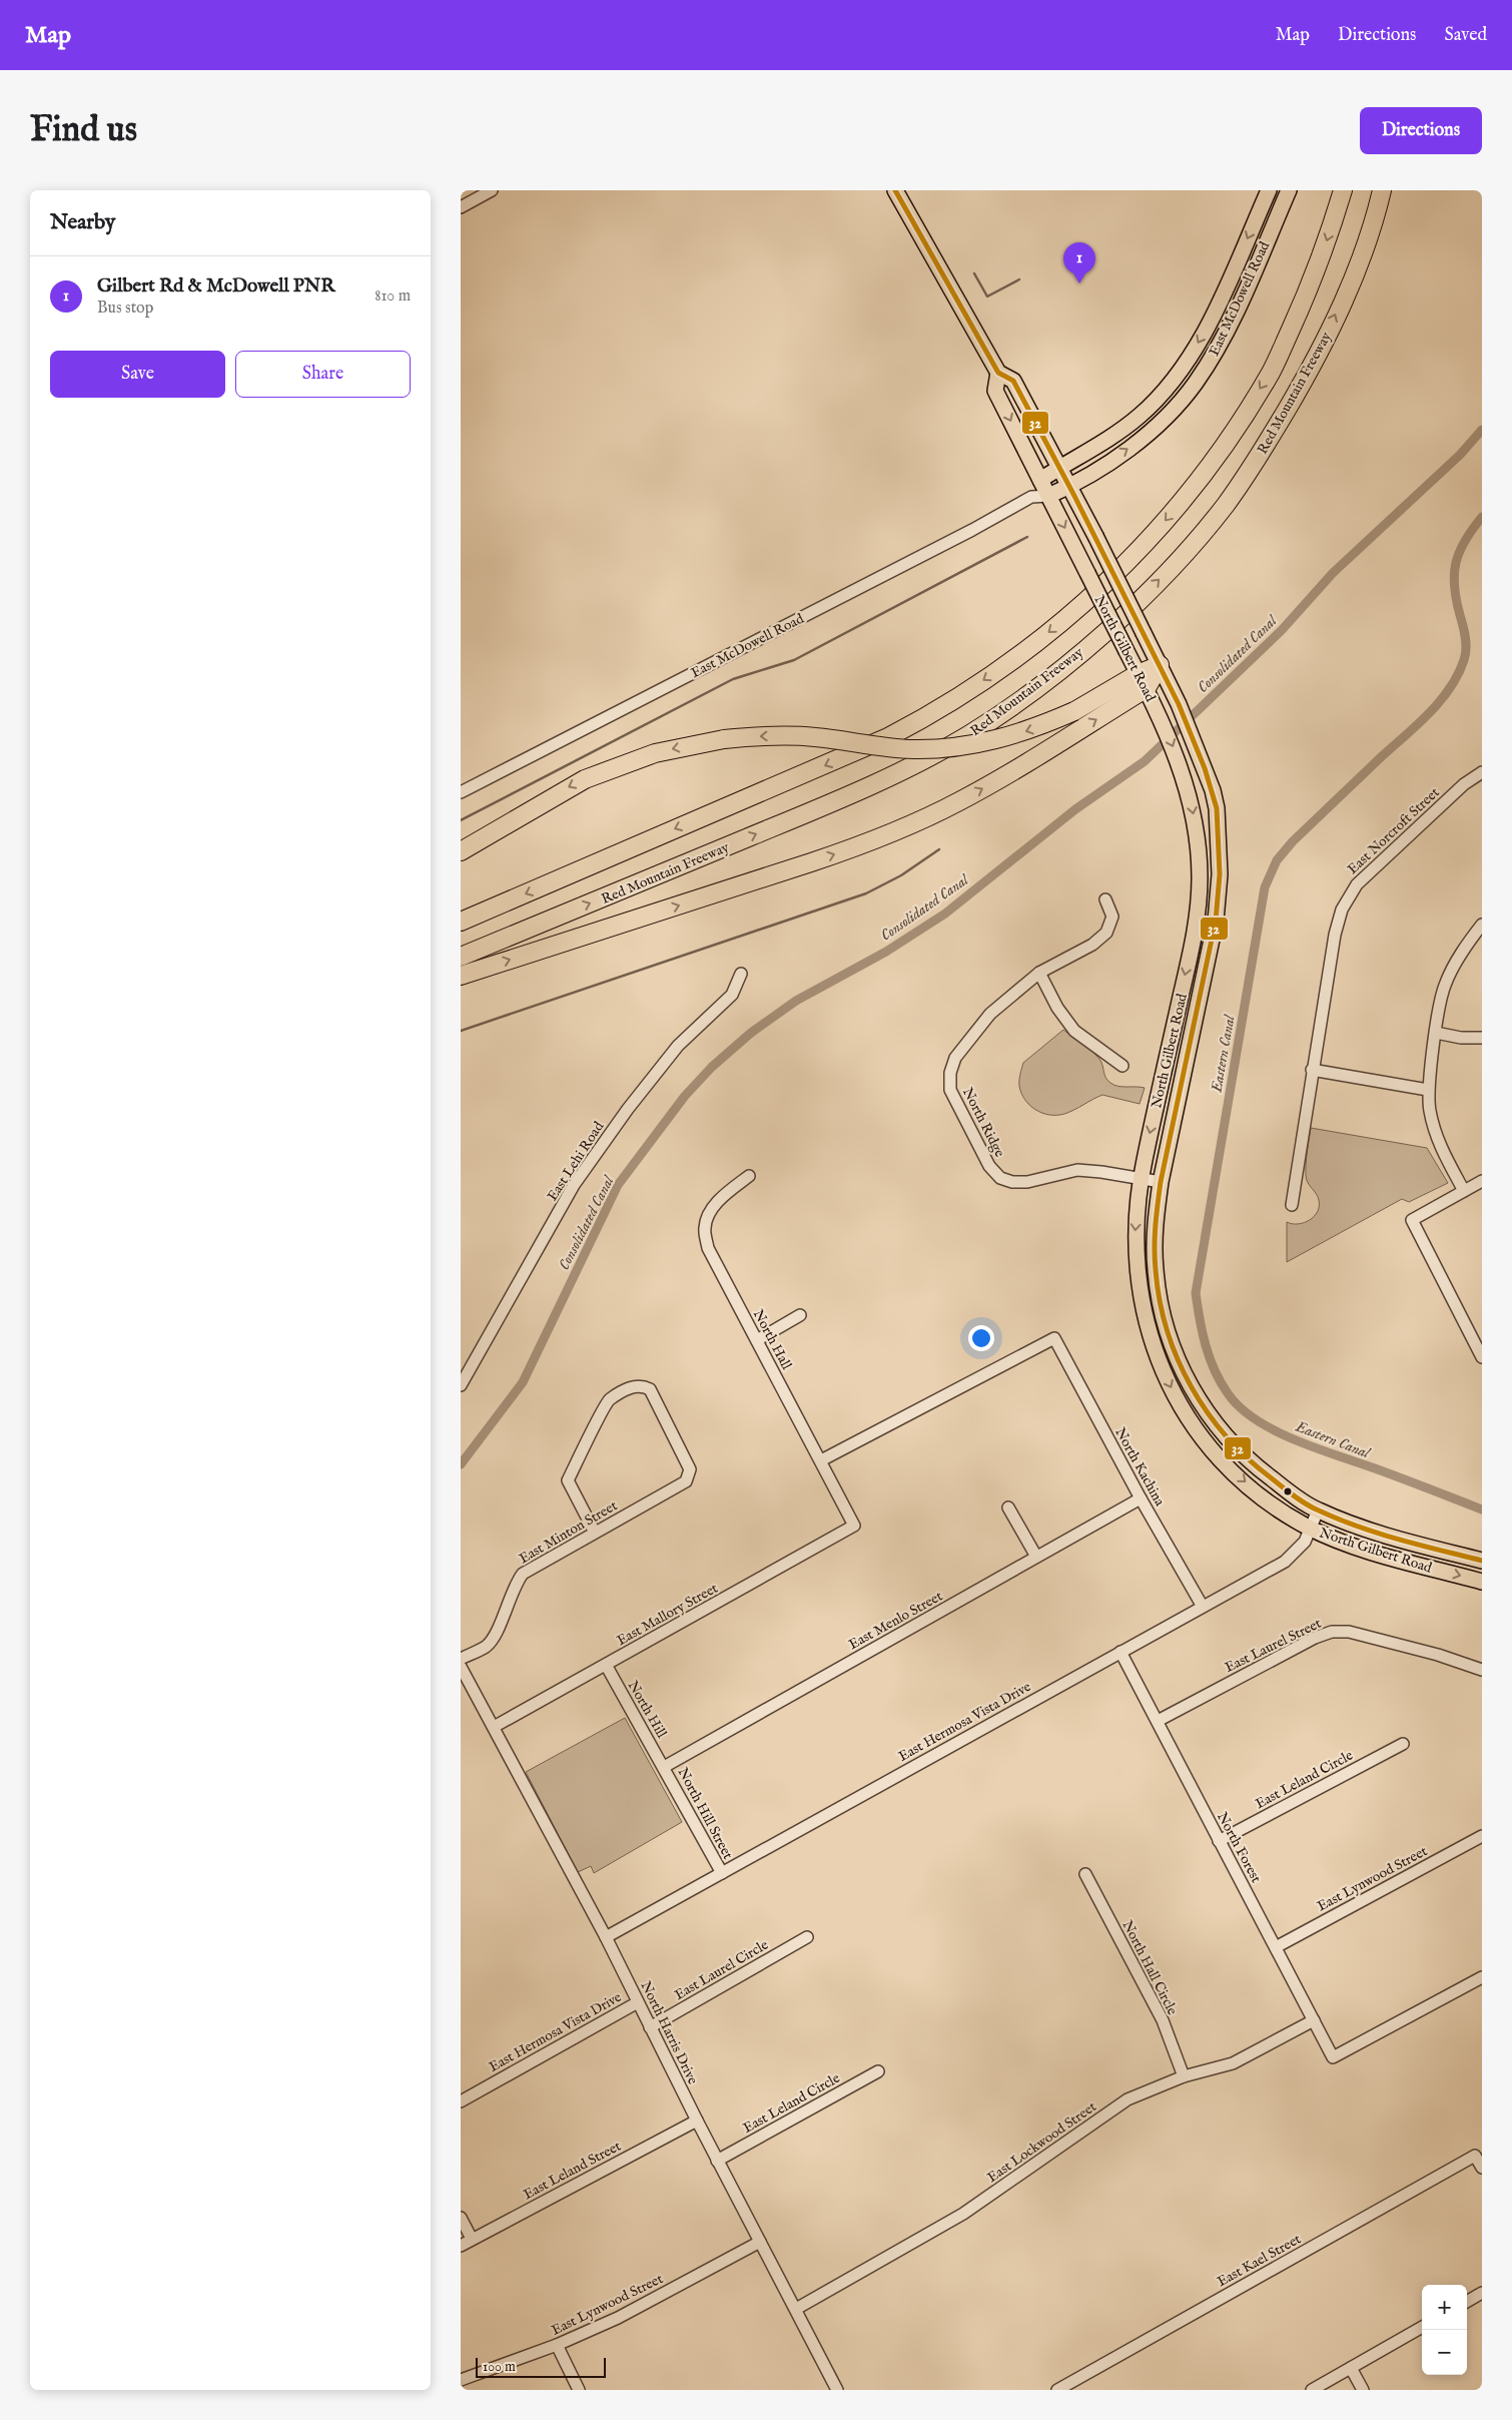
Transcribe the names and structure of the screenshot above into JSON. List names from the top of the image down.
{
  "streets": {
    "highway": ["Red Mountain Freeway"],
    "main road": ["East McDowell Road", "North Gilbert Road"],
    "street": [
      "East Norcroft Street",
      "North Ridge",
      "East Lehi Road",
      "North Hall",
      "North Kachina",
      "East Minton Street",
      "East Mallory Street",
      "East Menlo Street",
      "East Laurel Street",
      "North Hill",
      "East Hermosa Vista Drive",
      "East Leland Circle",
      "North Hill Street",
      "North Forest",
      "East Lynwood Street",
      "North Hall Circle",
      "East Laurel Circle",
      "North Harris Drive",
      "East Lockwood Street",
      "East Leland Street",
      "East Kael Street"
    ]
  },
  "crossings": [
    ["East McDowell Road", "North Gilbert Road"],
    ["North Gilbert Road", "North Ridge"],
    ["North Gilbert Road", "East Hermosa Vista Drive"],
    ["North Hall", "North Kachina"],
    ["North Hall", "East Mallory Street"],
    ["North Kachina", "East Menlo Street"],
    ["North Kachina", "East Hermosa Vista Drive"],
    ["East Mallory Street", "North Hill"],
    ["East Mallory Street", "North Harris Drive"],
    ["East Menlo Street", "North Hill"],
    ["East Menlo Street", "North Hill Street"],
    ["East Laurel Street", "North Forest"],
    ["North Hill", "North Hill Street"],
    ["East Hermosa Vista Drive", "North Hill Street"],
    ["East Hermosa Vista Drive", "North Forest"],
    ["East Hermosa Vista Drive", "North Harris Drive"],
    ["East Leland Circle", "North Forest"],
    ["East Leland Circle", "North Harris Drive"],
    ["North Forest", "East Lynwood Street"],
    ["North Forest", "East Lockwood Street"],
    ["East Lynwood Street", "North Harris Drive"],
    ["North Hall Circle", "East Lockwood Street"],
    ["East Laurel Circle", "North Harris Drive"],
    ["North Harris Drive", "East Lockwood Street"],
    ["North Harris Drive", "East Leland Street"]
  ],
  "water": ["Consolidated Canal", "Eastern Canal"],
  "lines": ["transit line 32"],
  "scale_bar": "100 m",
  "page": {
    "header": "Map",
    "nav": ["Map", "Directions", "Saved"],
    "buttons": [
      "Directions",
      ["Save", "Share"]
    ],
    "title": "Find us",
    "heading": "Nearby",
    "pins": "1",
    "list": [
      {
        "mark": "1",
        "name": "Gilbert Rd & McDowell PNR",
        "note": "Bus stop",
        "value": "810 m"
      }
    ],
    "map_buttons": ["+", "−"],
    "scale": "100 m"
  }
}
